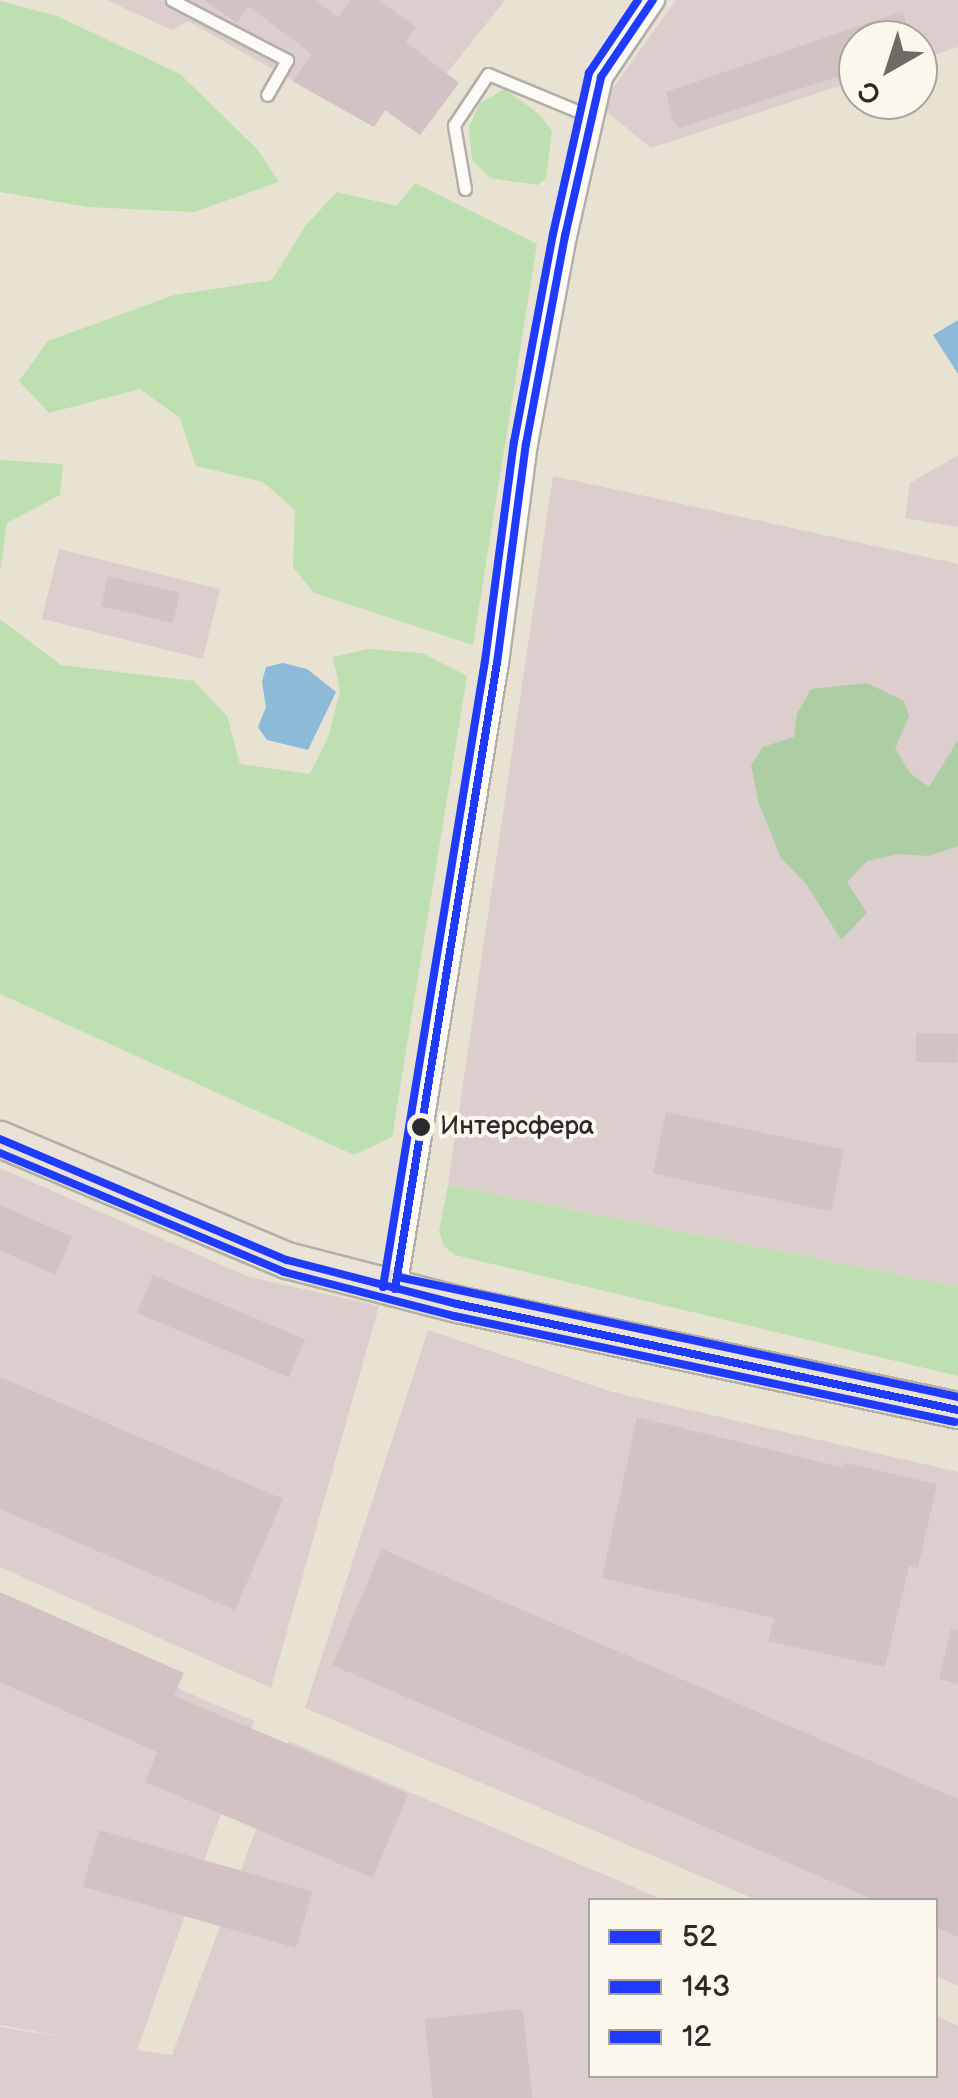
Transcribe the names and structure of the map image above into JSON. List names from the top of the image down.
{
  "places": ["Интерсфера"],
  "lines": ["transit line 52", "transit line 12", "transit line 143"],
  "legend": ["52", "143", "12"],
  "north": "bottom left"
}
